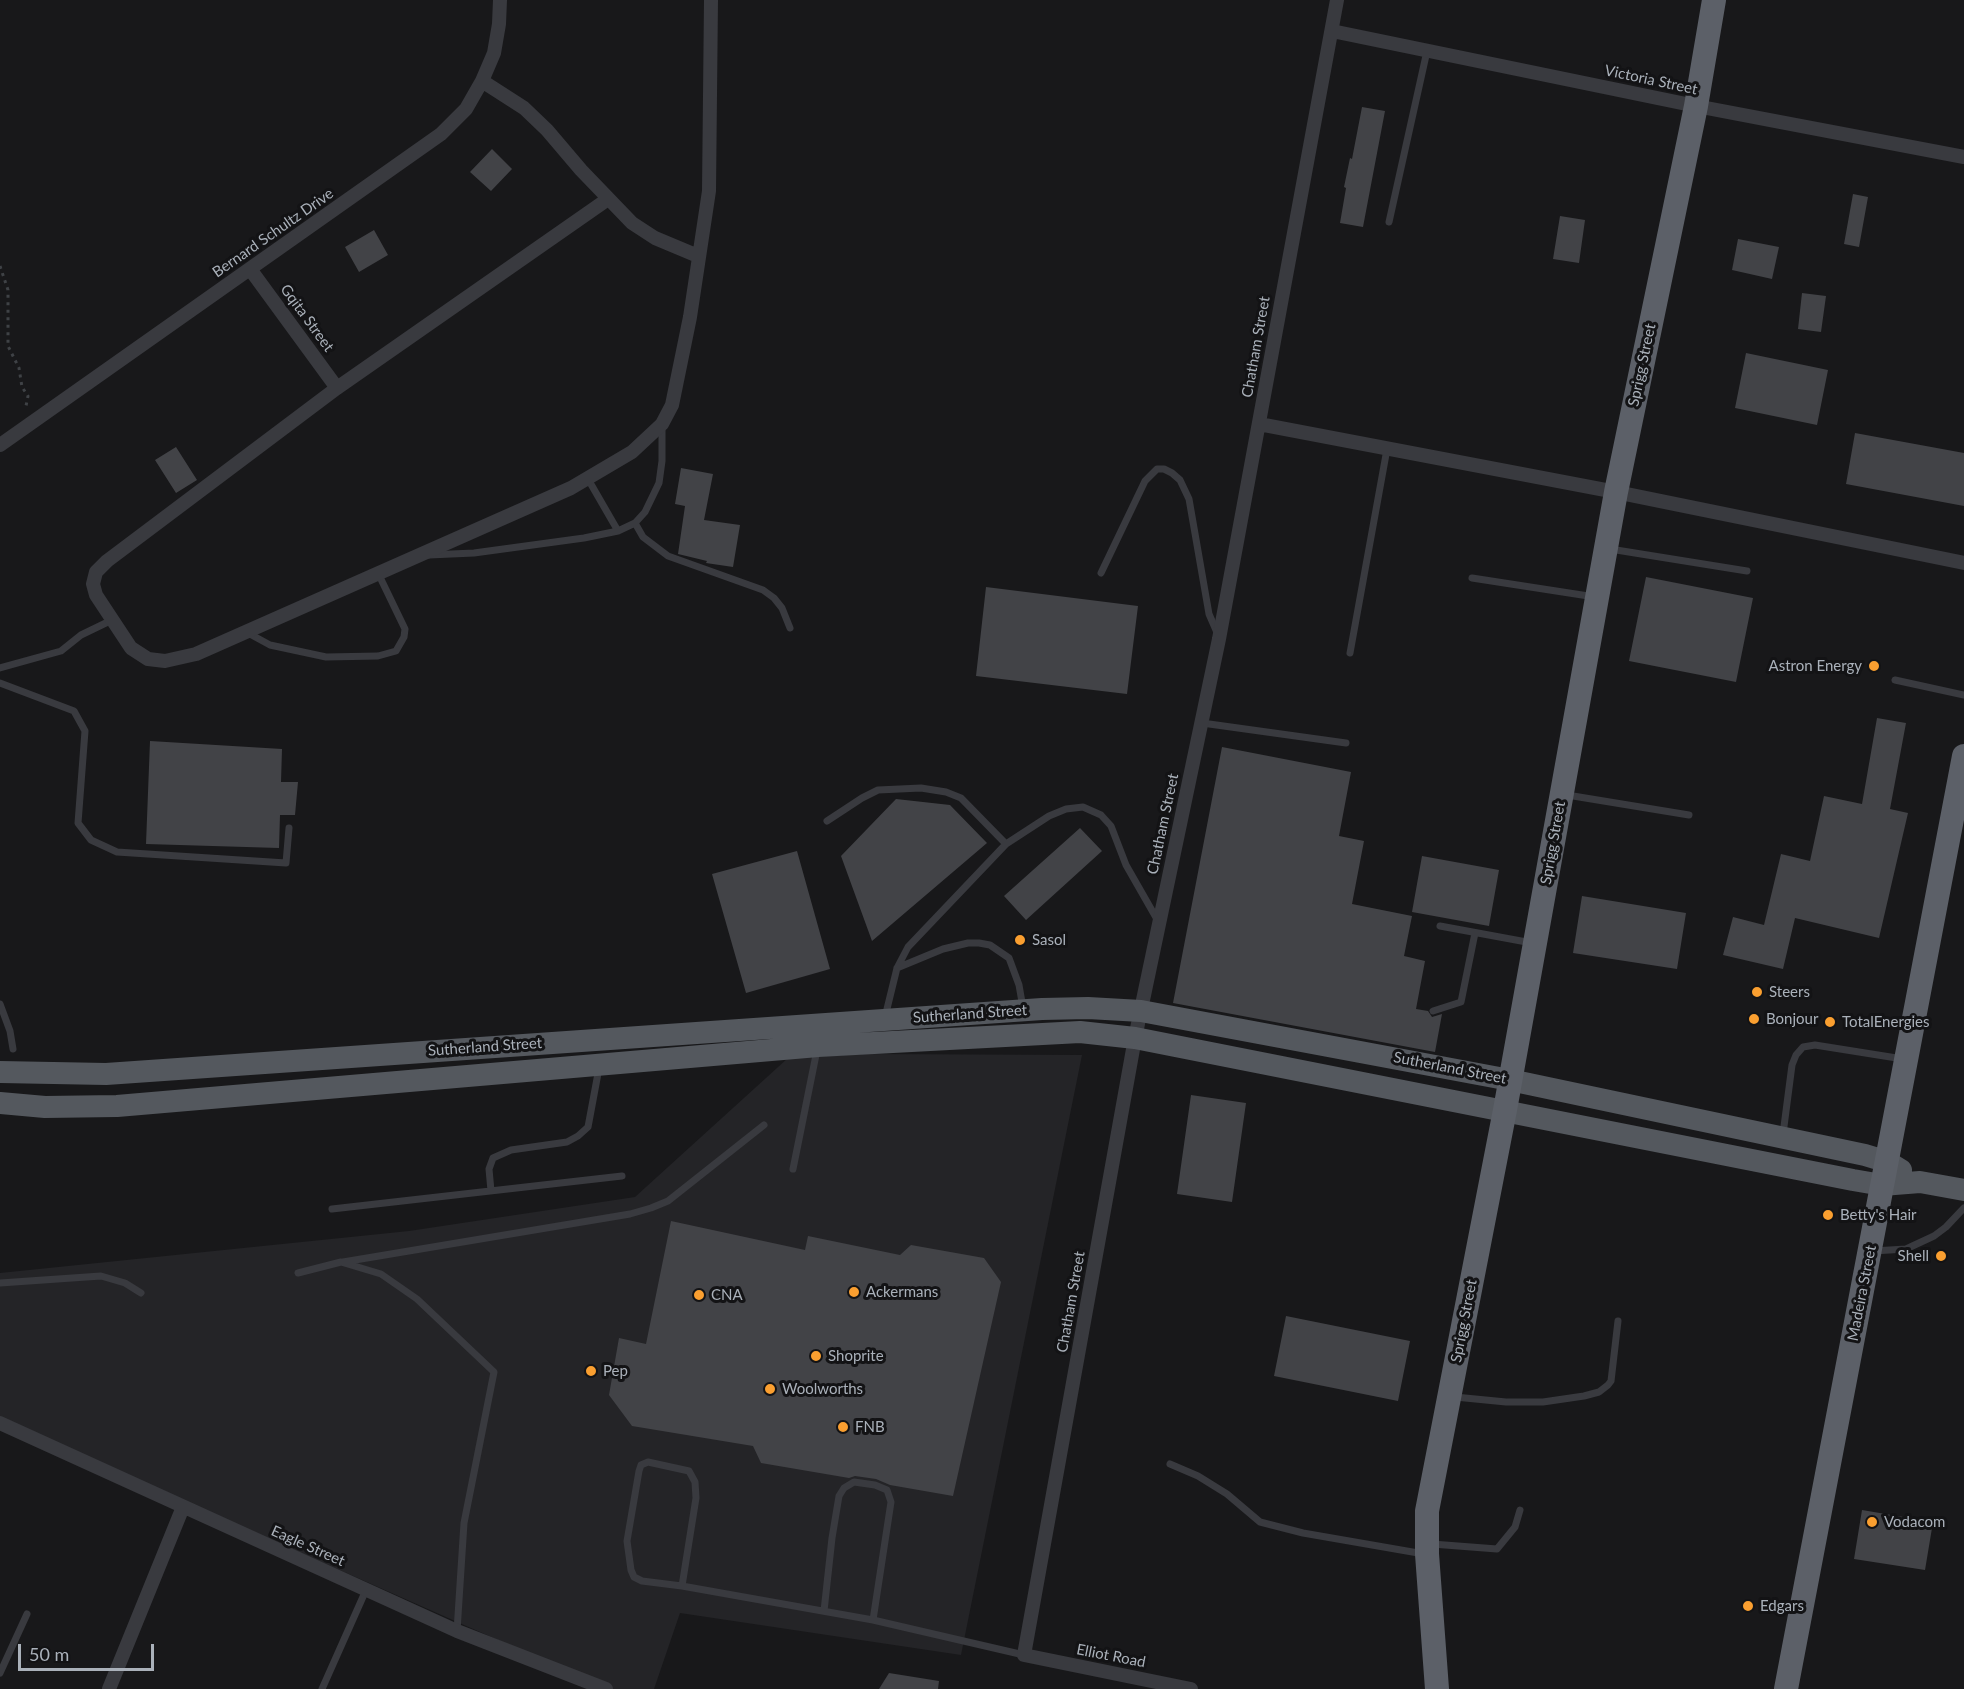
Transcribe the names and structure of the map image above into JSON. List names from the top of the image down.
{
  "streets": {
    "highway": ["Sprigg Street", "Madeira Street"],
    "main road": ["Sutherland Street"],
    "street": [
      "Victoria Street",
      "Bernard Schultz Drive",
      "Gqita Street",
      "Chatham Street",
      "Eagle Street",
      "Elliot Road"
    ]
  },
  "crossings": [
    ["Victoria Street", "Chatham Street"],
    ["Victoria Street", "Sprigg Street"],
    ["Bernard Schultz Drive", "Gqita Street"],
    ["Chatham Street", "Sutherland Street"],
    ["Chatham Street", "Elliot Road"],
    ["Sprigg Street", "Sutherland Street"],
    ["Sutherland Street", "Madeira Street"]
  ],
  "places": [
    "Astron Energy",
    "Sasol",
    "Steers",
    "Bonjour",
    "TotalEnergies",
    "Betty's Hair",
    "Shell",
    "Ackermans",
    "CNA",
    "Shoprite",
    "Pep",
    "Woolworths",
    "FNB",
    "Vodacom",
    "Edgars"
  ],
  "scale_bar": "50 m"
}
